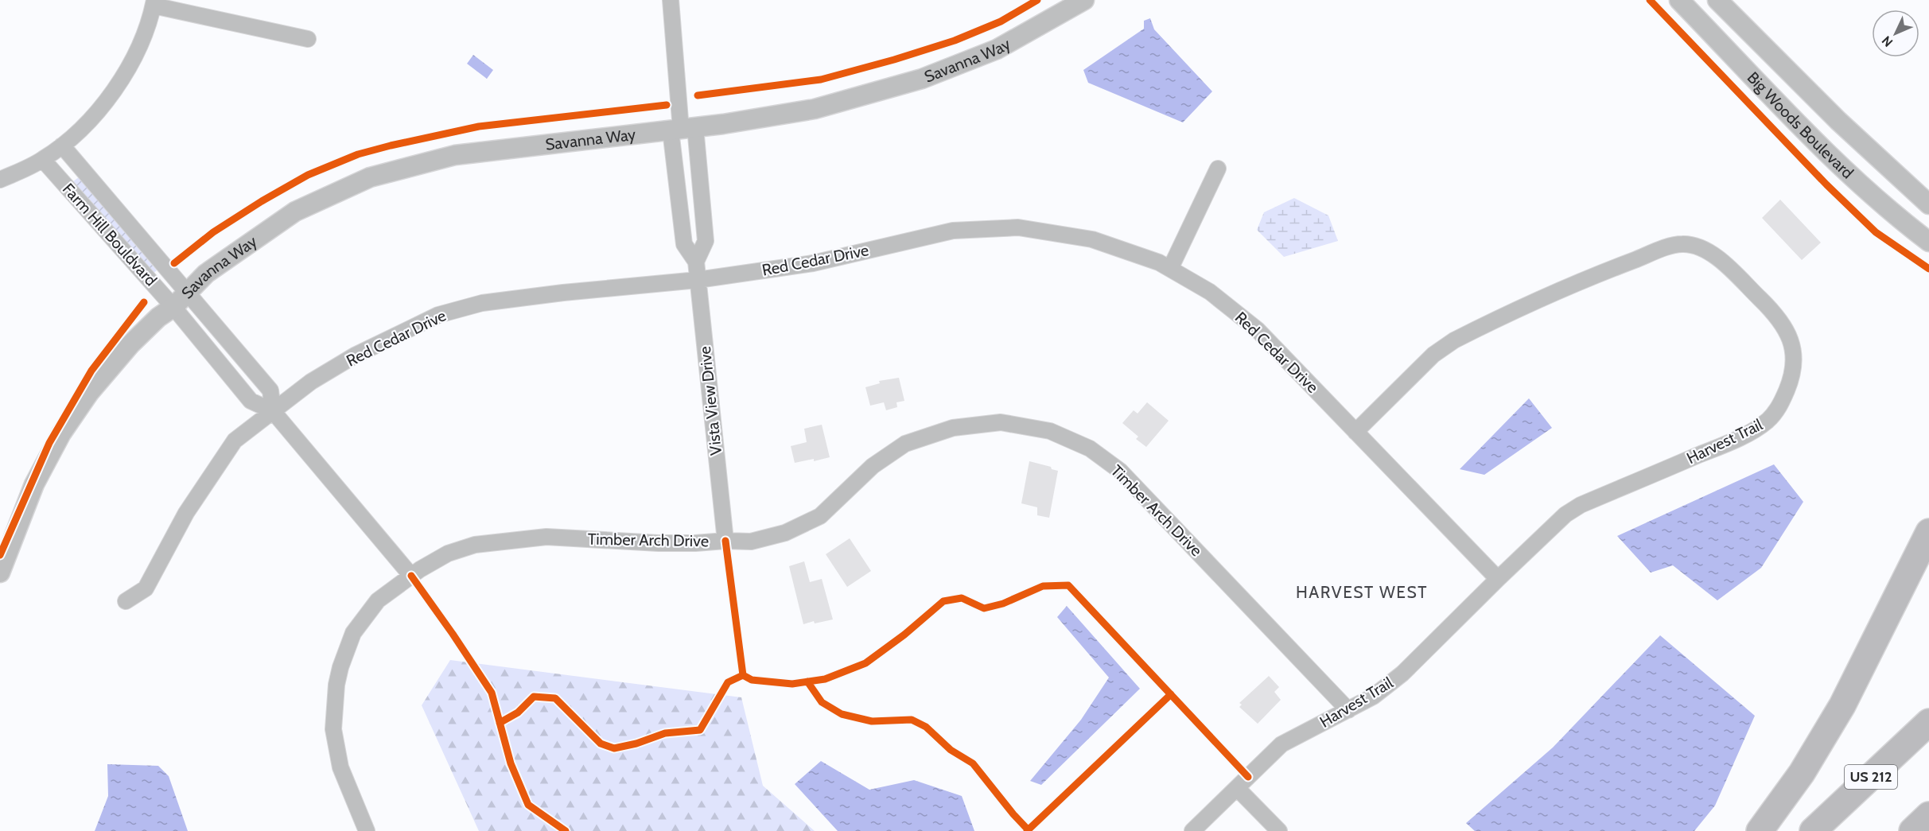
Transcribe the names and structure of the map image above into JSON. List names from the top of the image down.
{
  "streets": {
    "highway": ["US 212"],
    "street": [
      "Savanna Way",
      "Big Woods Boulevard",
      "Farm Hill Bouldvard",
      "Red Cedar Drive",
      "Vista View Drive",
      "Harvest Trail",
      "Timber Arch Drive"
    ]
  },
  "crossings": [
    ["Savanna Way", "Farm Hill Bouldvard"],
    ["Savanna Way", "Vista View Drive"],
    ["Farm Hill Bouldvard", "Red Cedar Drive"],
    ["Farm Hill Bouldvard", "Timber Arch Drive"],
    ["Red Cedar Drive", "Vista View Drive"],
    ["Red Cedar Drive", "Harvest Trail"],
    ["Vista View Drive", "Timber Arch Drive"],
    ["Harvest Trail", "Timber Arch Drive"]
  ],
  "districts": ["HARVEST WEST"],
  "north": "bottom left"
}
